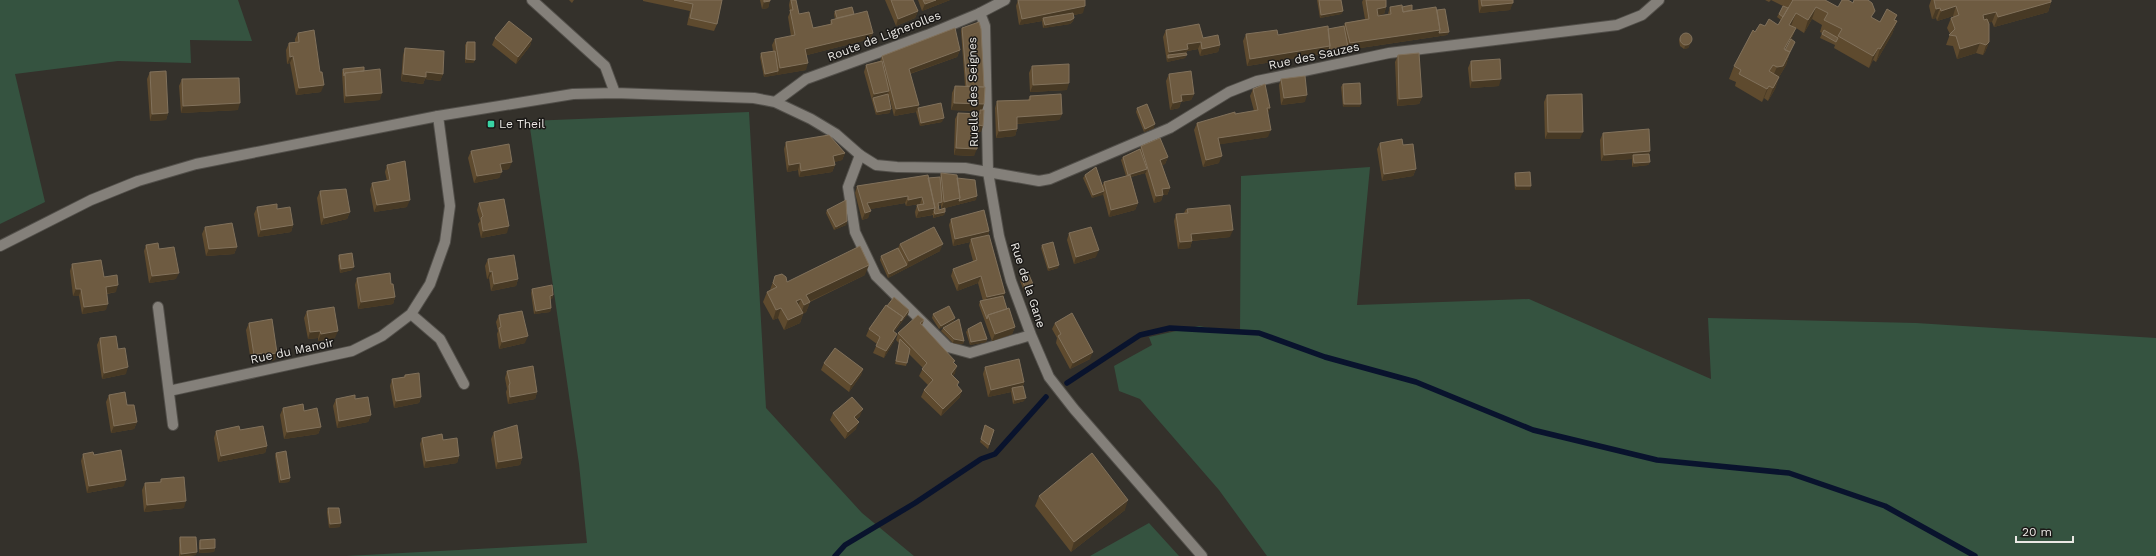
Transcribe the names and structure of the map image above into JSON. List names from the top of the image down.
{
  "streets": {
    "street": [
      "Route de Lignerolles",
      "Rue des Sauzes",
      "Ruelle des Seignes",
      "Rue de la Gane",
      "Rue du Manoir"
    ]
  },
  "crossings": [
    ["Route de Lignerolles", "Ruelle des Seignes"],
    ["Rue des Sauzes", "Ruelle des Seignes"],
    ["Rue des Sauzes", "Rue de la Gane"],
    ["Ruelle des Seignes", "Rue de la Gane"]
  ],
  "places": {
    "transit": ["Le Theil"]
  },
  "scale_bar": "20 m"
}
